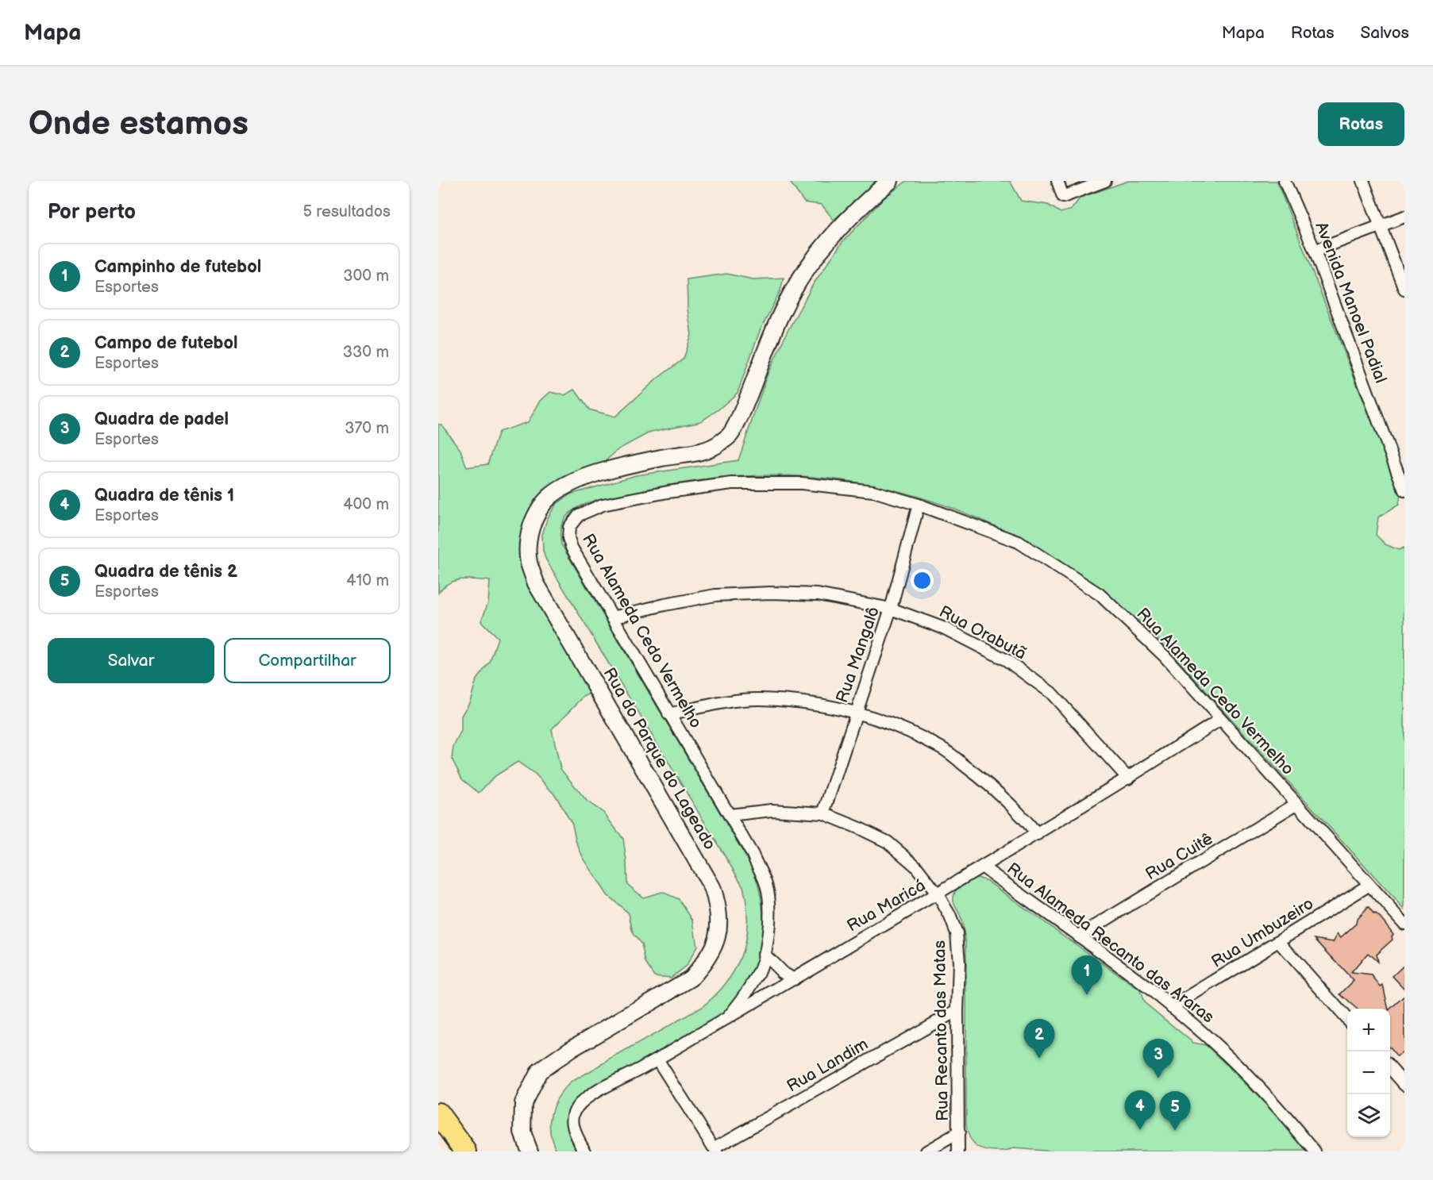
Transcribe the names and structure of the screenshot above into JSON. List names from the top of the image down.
{
  "streets": {
    "street": [
      "Avenida Manoel Padial",
      "Rua Alameda Cedo Vermelho",
      "Rua Orabutã",
      "Rua Mangalô",
      "Rua do Parque do Lageado",
      "Rua Cuitê",
      "Rua Maricá",
      "Rua Umbuzeiro",
      "Rua Alameda Recanto das Araras",
      "Rua Recanto das Matas",
      "Rua Landim"
    ]
  },
  "crossings": [
    ["Rua Alameda Cedo Vermelho", "Rua Orabutã"],
    ["Rua Alameda Cedo Vermelho", "Rua Mangalô"],
    ["Rua Alameda Cedo Vermelho", "Rua Cuitê"],
    ["Rua Alameda Cedo Vermelho", "Rua Maricá"],
    ["Rua Alameda Cedo Vermelho", "Rua Umbuzeiro"],
    ["Rua Alameda Cedo Vermelho", "Rua Recanto das Matas"],
    ["Rua Orabutã", "Rua Mangalô"],
    ["Rua Orabutã", "Rua Maricá"],
    ["Rua Mangalô", "Rua Recanto das Matas"],
    ["Rua Cuitê", "Rua Alameda Recanto das Araras"],
    ["Rua Maricá", "Rua Alameda Recanto das Araras"],
    ["Rua Maricá", "Rua Recanto das Matas"],
    ["Rua Umbuzeiro", "Rua Alameda Recanto das Araras"],
    ["Rua Recanto das Matas", "Rua Landim"]
  ],
  "page": {
    "header": "Mapa",
    "nav": ["Mapa", "Rotas", "Salvos"],
    "buttons": [
      "Rotas",
      ["Salvar", "Compartilhar"]
    ],
    "title": "Onde estamos",
    "heading": ["Por perto", "5 resultados"],
    "list": [
      {
        "mark": "1",
        "name": "Campinho de futebol",
        "note": "Esportes",
        "value": "300 m"
      },
      {
        "mark": "2",
        "name": "Campo de futebol",
        "note": "Esportes",
        "value": "330 m"
      },
      {
        "mark": "3",
        "name": "Quadra de padel",
        "note": "Esportes",
        "value": "370 m"
      },
      {
        "mark": "4",
        "name": "Quadra de tênis 1",
        "note": "Esportes",
        "value": "400 m"
      },
      {
        "mark": "5",
        "name": "Quadra de tênis 2",
        "note": "Esportes",
        "value": "410 m"
      }
    ],
    "pins": [
      "1",
      "2",
      "3",
      "4",
      "5"
    ],
    "map_buttons": ["+", "−"]
  }
}
